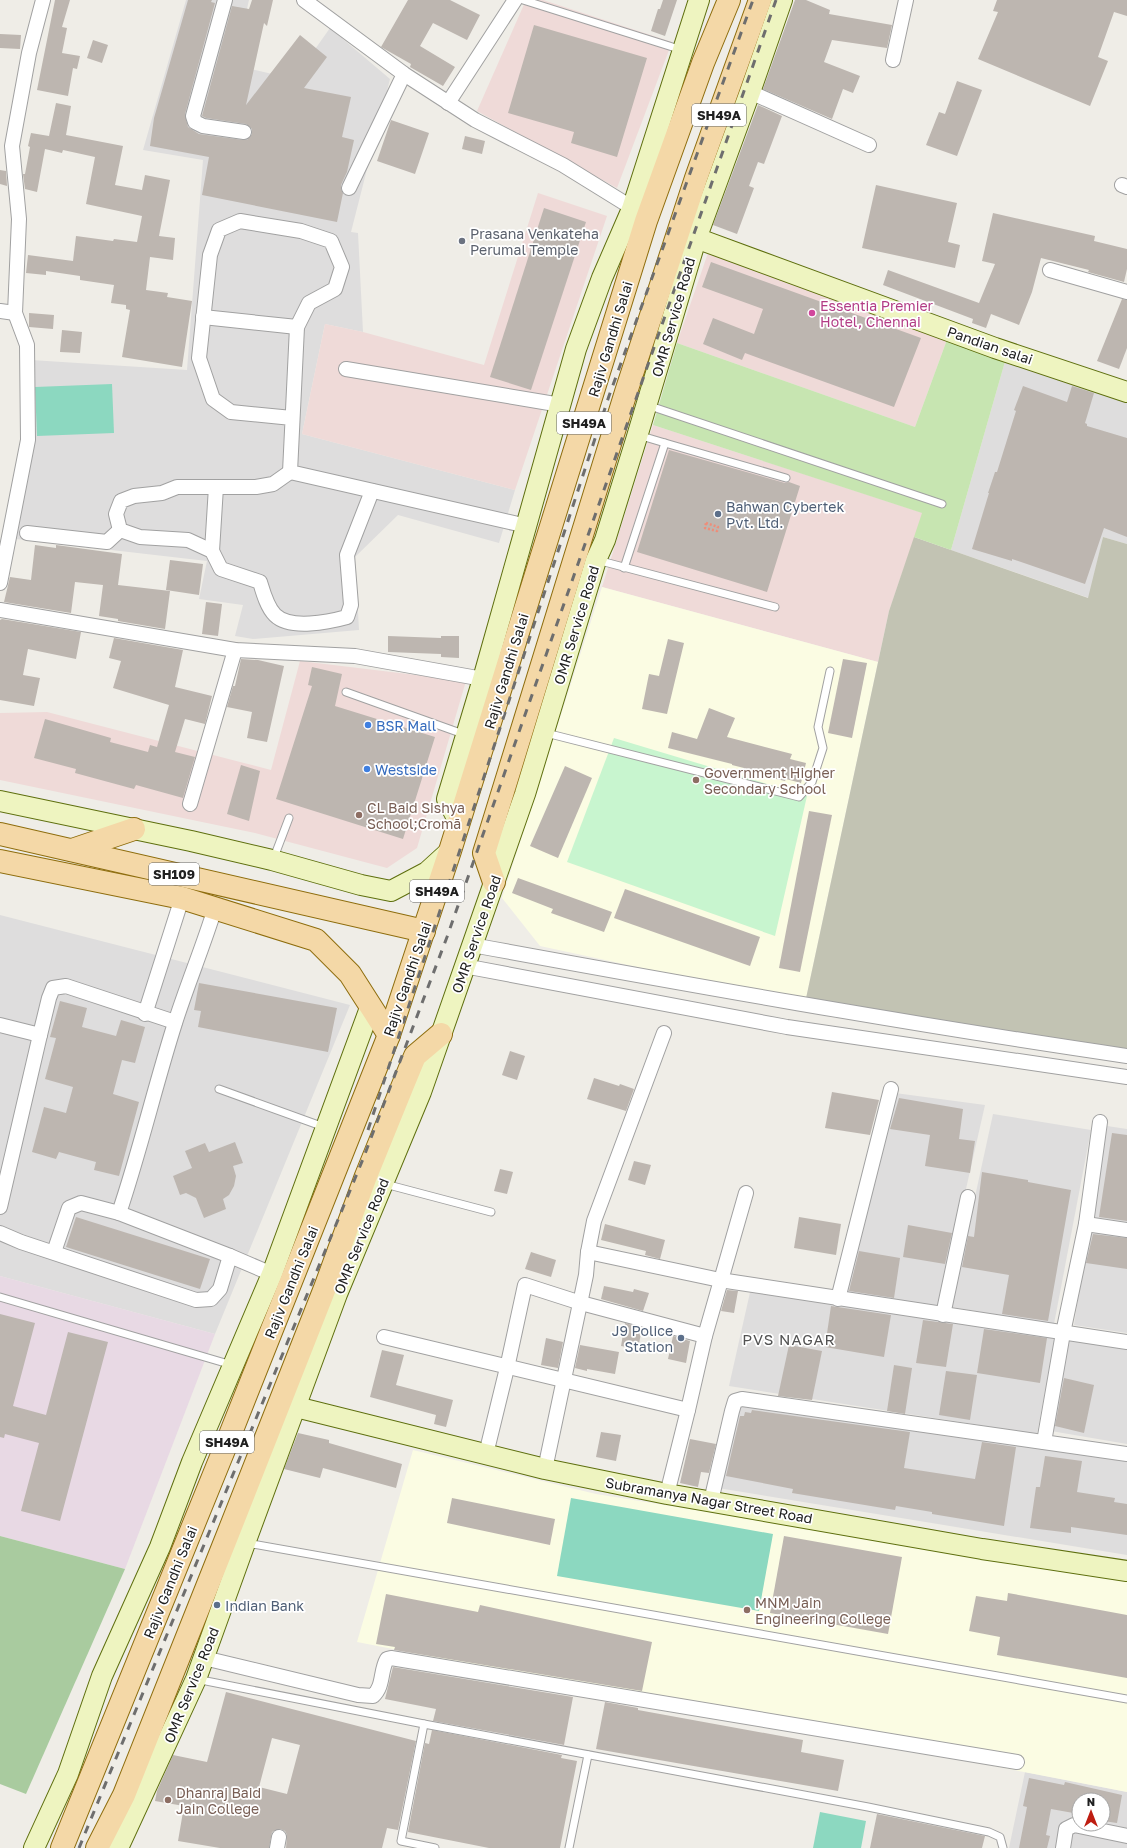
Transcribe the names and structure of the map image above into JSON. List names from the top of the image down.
{
  "streets": {
    "main road": ["SH49A", "Rajiv Gandhi Salai", "SH109"],
    "street": ["OMR Service Road", "Pandian salai", "Subramanya Nagar Street Road"]
  },
  "crossings": [
    ["SH49A", "OMR Service Road"],
    ["SH49A", "Pandian salai"],
    ["SH49A", "Subramanya Nagar Street Road"],
    ["OMR Service Road", "Pandian salai"],
    ["OMR Service Road", "Subramanya Nagar Street Road"],
    ["Rajiv Gandhi Salai", "SH109"]
  ],
  "districts": ["PVS NAGAR"],
  "places": [
    "Prasana Venkateha Perumal Temple",
    "Essentia Premier Hotel, Chennai",
    "Bahwan Cybertek Pvt. Ltd.",
    "BSR Mall",
    "Westside",
    "Government Higher Secondary School",
    "CL Baid Sishya School;Cromā",
    "J9 Police Station",
    "Indian Bank",
    "MNM Jain Engineering College",
    "Dhanraj Baid Jain College"
  ],
  "north": "top"
}
